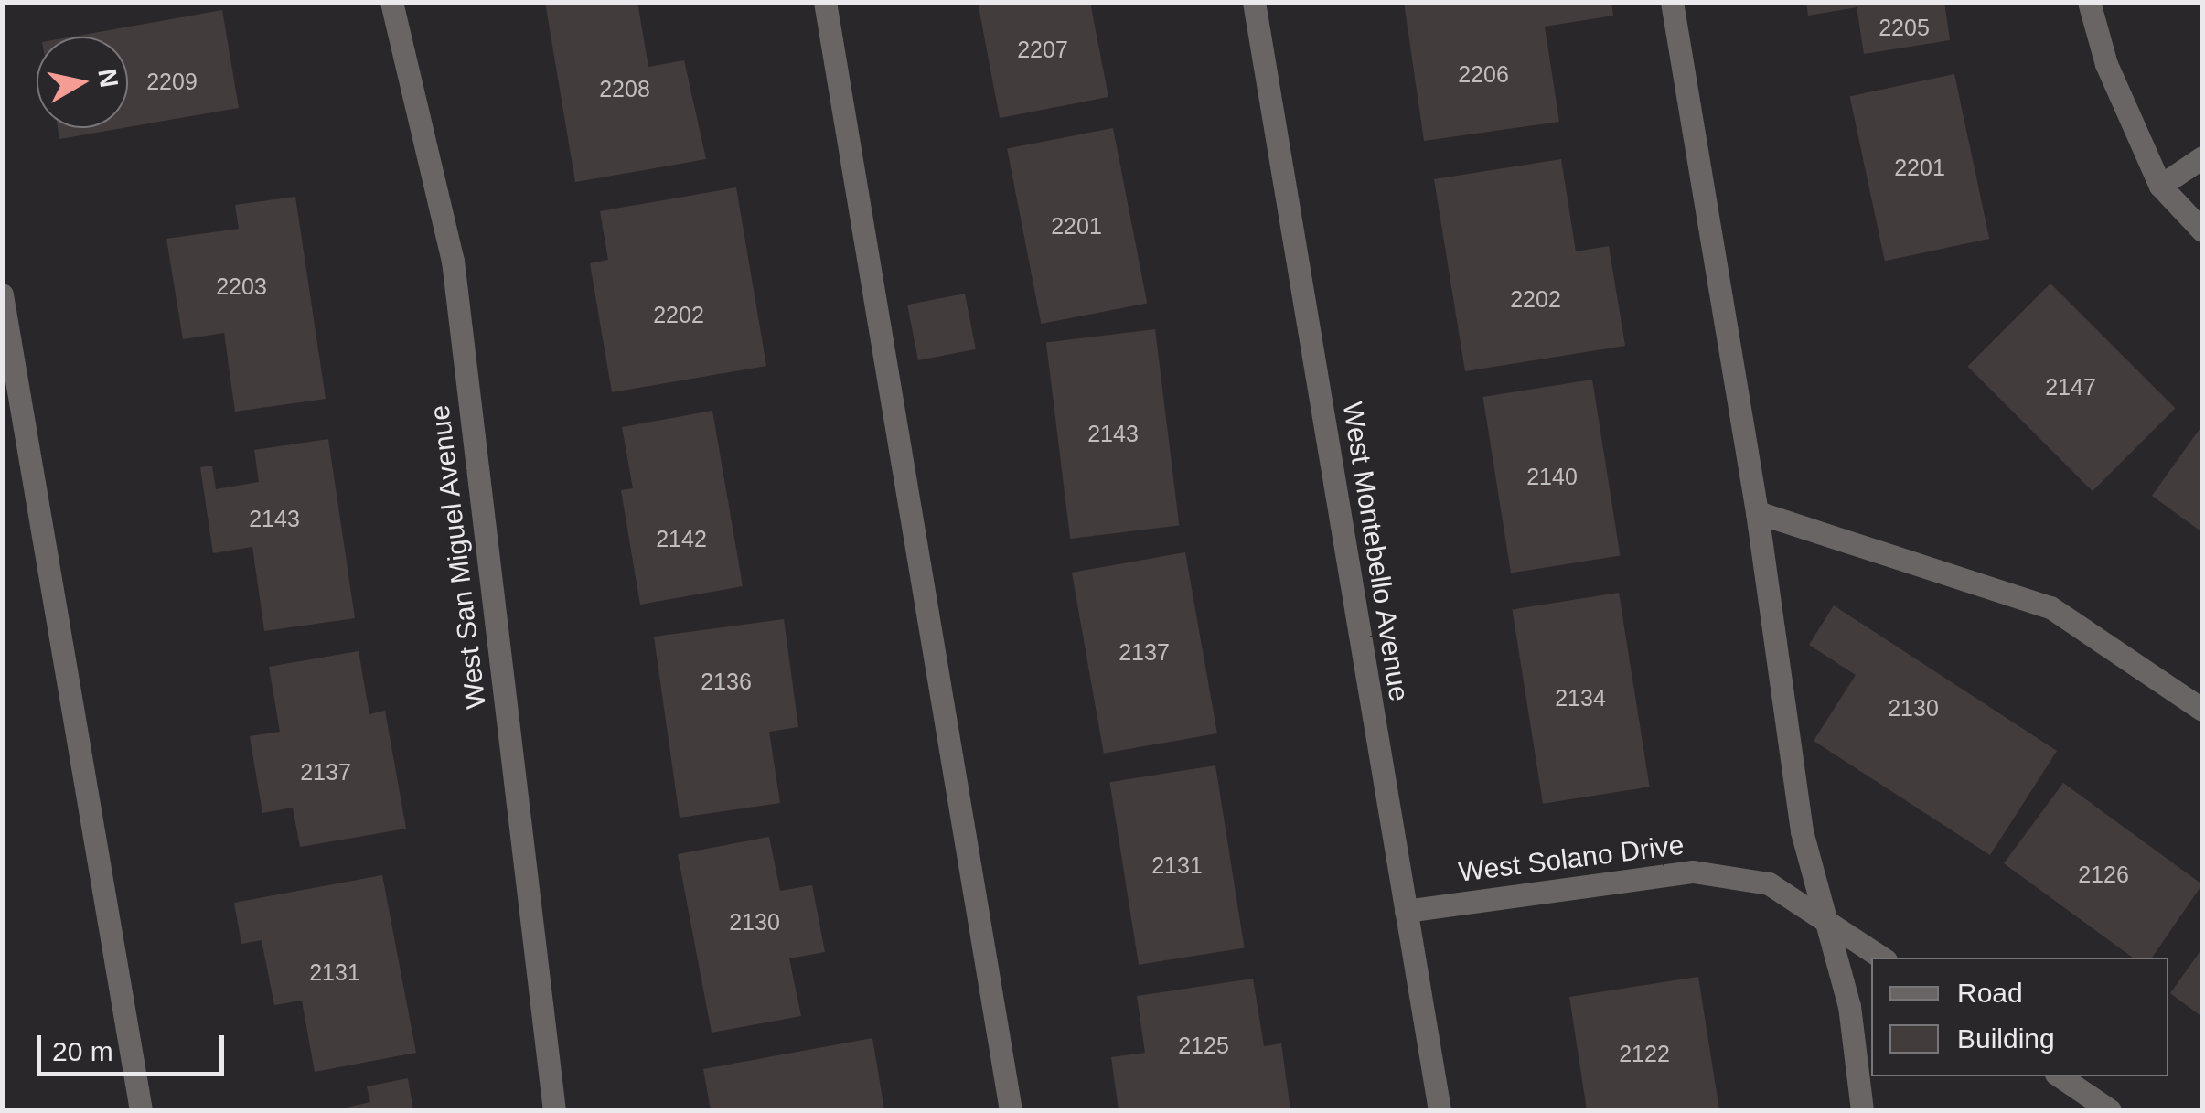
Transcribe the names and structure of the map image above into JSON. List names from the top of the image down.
{
  "streets": {
    "street": ["West Montebello Avenue", "West San Miguel Avenue", "West Solano Drive"]
  },
  "crossings": [
    ["West Montebello Avenue", "West Solano Drive"]
  ],
  "house_numbers": [
    "2205",
    "2207",
    "2206",
    "2209",
    "2208",
    "2201",
    "2201",
    "2203",
    "2202",
    "2202",
    "2147",
    "2143",
    "2140",
    "2143",
    "2142",
    "2137",
    "2136",
    "2134",
    "2130",
    "2137",
    "2131",
    "2126",
    "2130",
    "2131",
    "2125",
    "2122"
  ],
  "legend": ["Road", "Building"],
  "scale_bar": "20 m",
  "north": "right"
}
